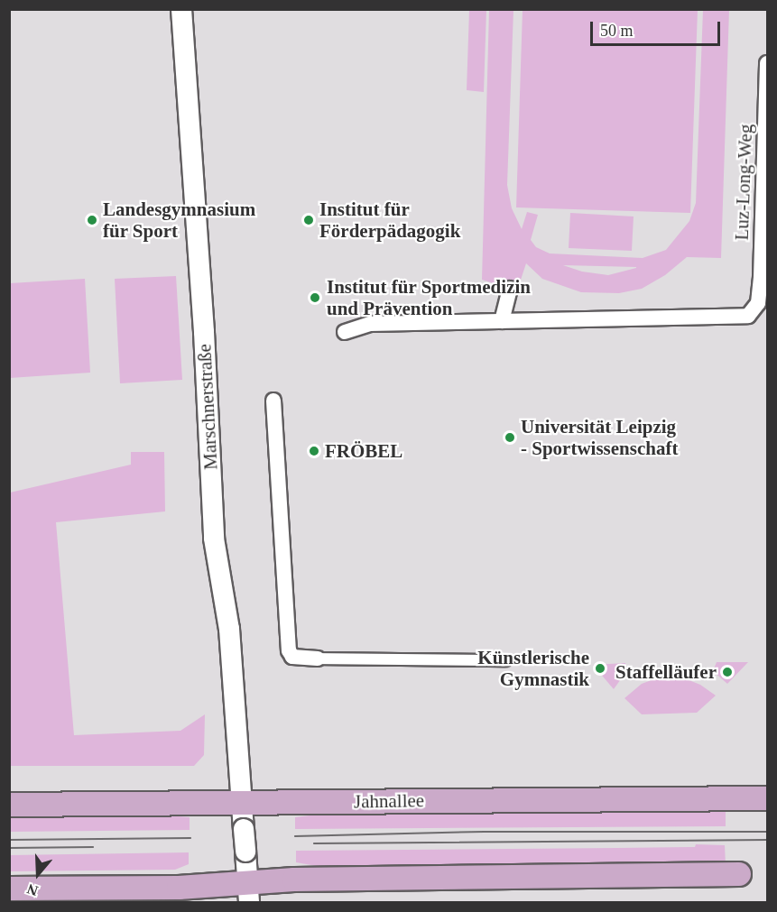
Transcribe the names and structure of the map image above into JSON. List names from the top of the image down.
{
  "streets": {
    "main road": ["Marschnerstraße", "Jahnallee"],
    "street": ["Luz-Long-Weg"]
  },
  "crossings": [
    ["Marschnerstraße", "Jahnallee"]
  ],
  "places": [
    "Landesgymnasium für Sport",
    "Institut für Förderpädagogik",
    "Institut für Sportmedizin und Prävention",
    "Universität Leipzig - Sportwissenschaft",
    "FRÖBEL",
    "Künstlerische Gymnastik",
    "Staffelläufer"
  ],
  "scale_bar": "50 m",
  "north": "bottom"
}
